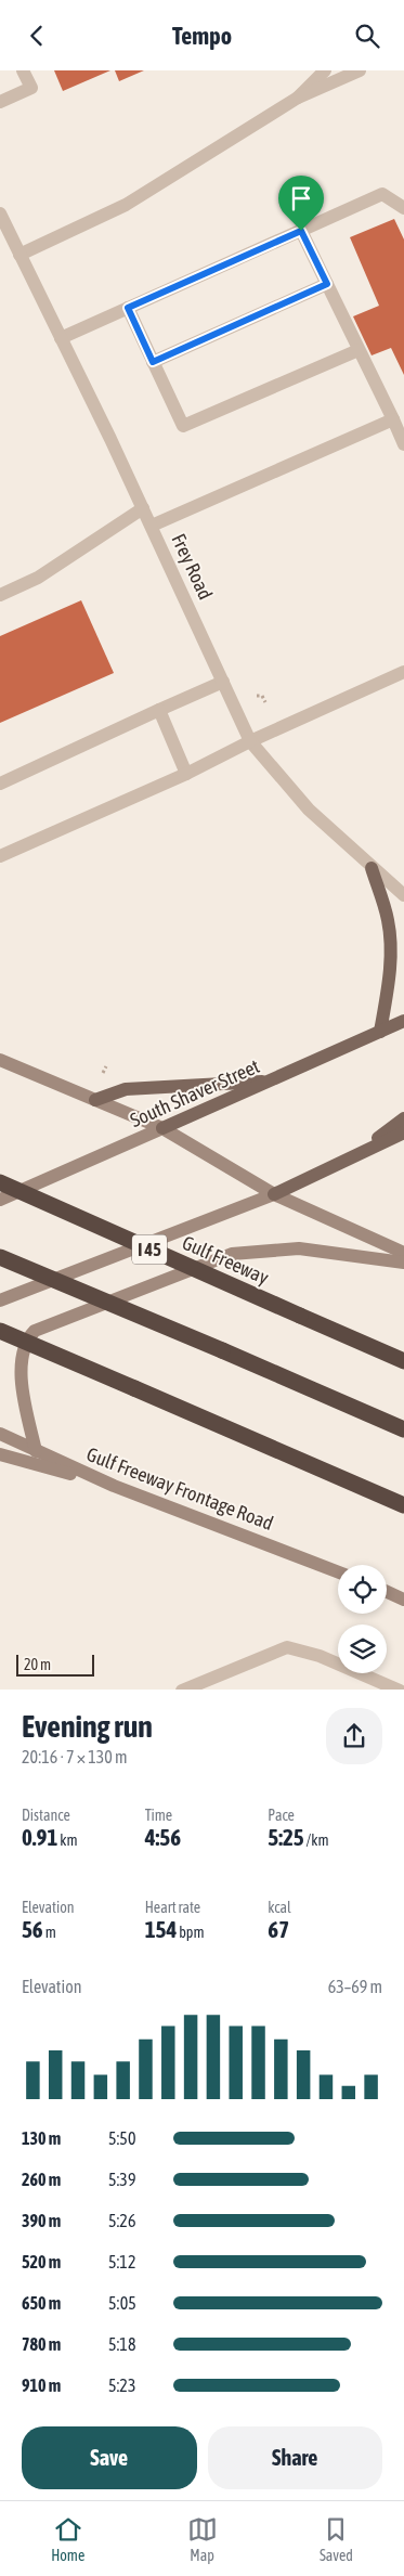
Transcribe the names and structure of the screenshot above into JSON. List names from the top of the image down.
{
  "streets": {
    "highway": ["I 45", "Gulf Freeway"],
    "main road": ["South Shaver Street", "Gulf Freeway Frontage Road"],
    "street": ["Frey Road"]
  },
  "scale_bar": "20 m",
  "page": {
    "header": "Tempo",
    "scale": "20 m",
    "heading": ["Evening run", "20:16 · 7 × 130 m"],
    "stats": [
      ["Distance", "0.91 km"],
      ["Time", "4:56"],
      ["Pace", "5:25 /km"],
      ["Elevation", "56 m"],
      ["Heart rate", "154 bpm"],
      ["kcal", "67"]
    ],
    "chart": ["Elevation", "63–69 m"],
    "list": [
      {
        "name": "130 m",
        "note": "5:50"
      },
      {
        "name": "260 m",
        "note": "5:39"
      },
      {
        "name": "390 m",
        "note": "5:26"
      },
      {
        "name": "520 m",
        "note": "5:12"
      },
      {
        "name": "650 m",
        "note": "5:05"
      },
      {
        "name": "780 m",
        "note": "5:18"
      },
      {
        "name": "910 m",
        "note": "5:23"
      }
    ],
    "buttons": ["Save", "Share"],
    "tabs": ["Home", "Map", "Saved"]
  }
}
